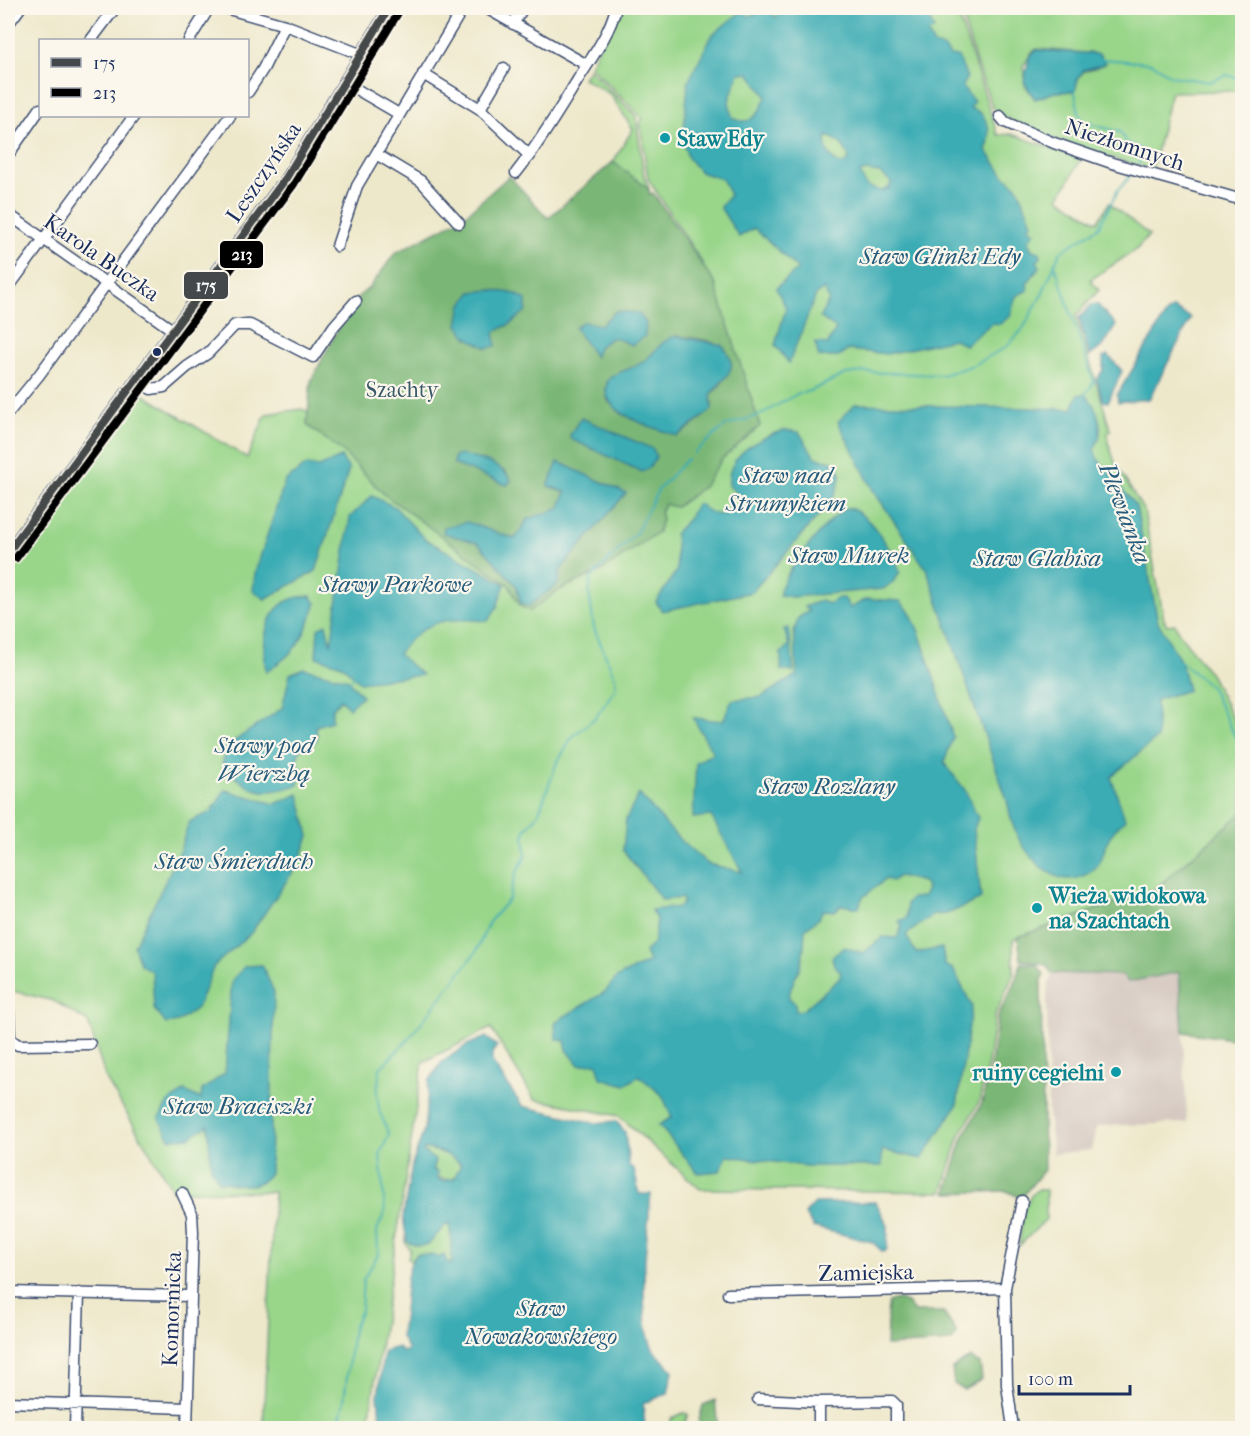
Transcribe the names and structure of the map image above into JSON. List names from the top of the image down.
{
  "streets": {
    "street": [
      "Niezłomnych",
      "Leszczyńska",
      "Karola Buczka",
      "Zamiejska",
      "Komornicka"
    ]
  },
  "crossings": [
    ["Leszczyńska", "Karola Buczka"]
  ],
  "water": [
    "Staw Glinki Edy",
    "Staw nad Strumykiem",
    "Plewianka",
    "Staw Murek",
    "Staw Glabisa",
    "Stawy Parkowe",
    "Stawy pod Wierzbą",
    "Staw Rozlany",
    "Staw Śmierduch",
    "Staw Braciszki",
    "Staw Nowakowskiego"
  ],
  "parks": ["Szachty"],
  "places": ["Staw Edy", "Wieża widokowa na Szachtach", "ruiny cegielni"],
  "lines": ["transit line 175", "transit line 213"],
  "legend": ["175", "213"],
  "scale_bar": "100 m"
}
